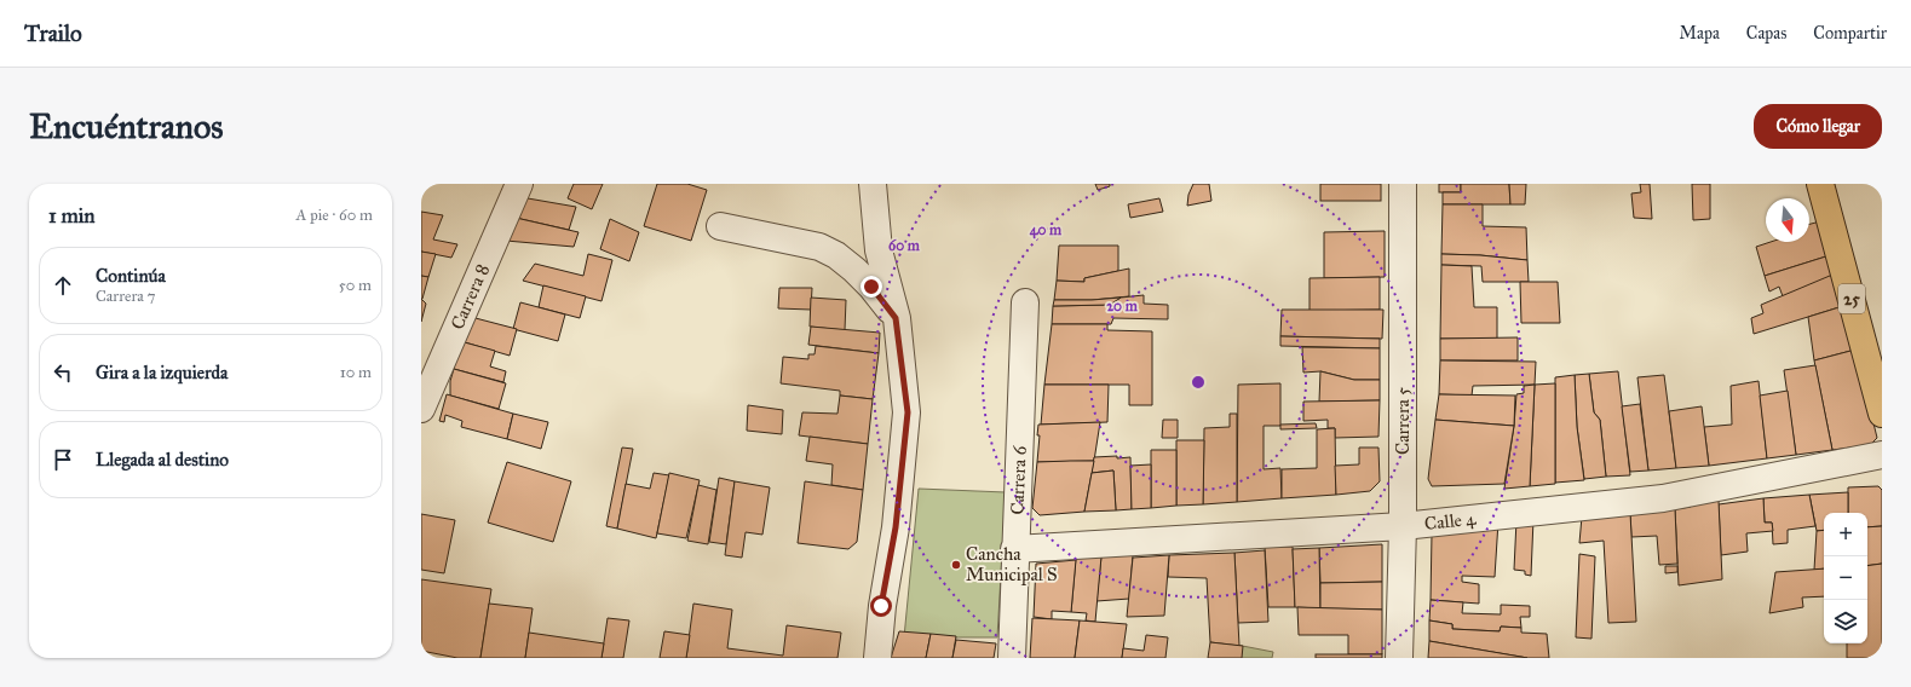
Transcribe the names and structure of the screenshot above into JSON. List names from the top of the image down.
{
  "streets": {
    "main road": ["25"],
    "street": [
      "Carrera 8",
      "Carrera 5",
      "Carrera 6",
      "Calle 4"
    ]
  },
  "crossings": [
    ["Carrera 5", "Calle 4"],
    ["Carrera 6", "Calle 4"]
  ],
  "places": ["Cancha Municipal S"],
  "north": "bottom",
  "page": {
    "header": "Trailo",
    "nav": ["Mapa", "Capas", "Compartir"],
    "buttons": "Cómo llegar",
    "title": "Encuéntranos",
    "heading": ["1 min", "A pie · 60 m"],
    "list": [
      ["Continúa", "Carrera 7", "50 m"],
      ["Gira a la izquierda", "10 m"],
      "Llegada al destino"
    ],
    "map_buttons": ["+", "−"]
  },
  "rings": ["40 m", "60 m", "20 m"]
}
